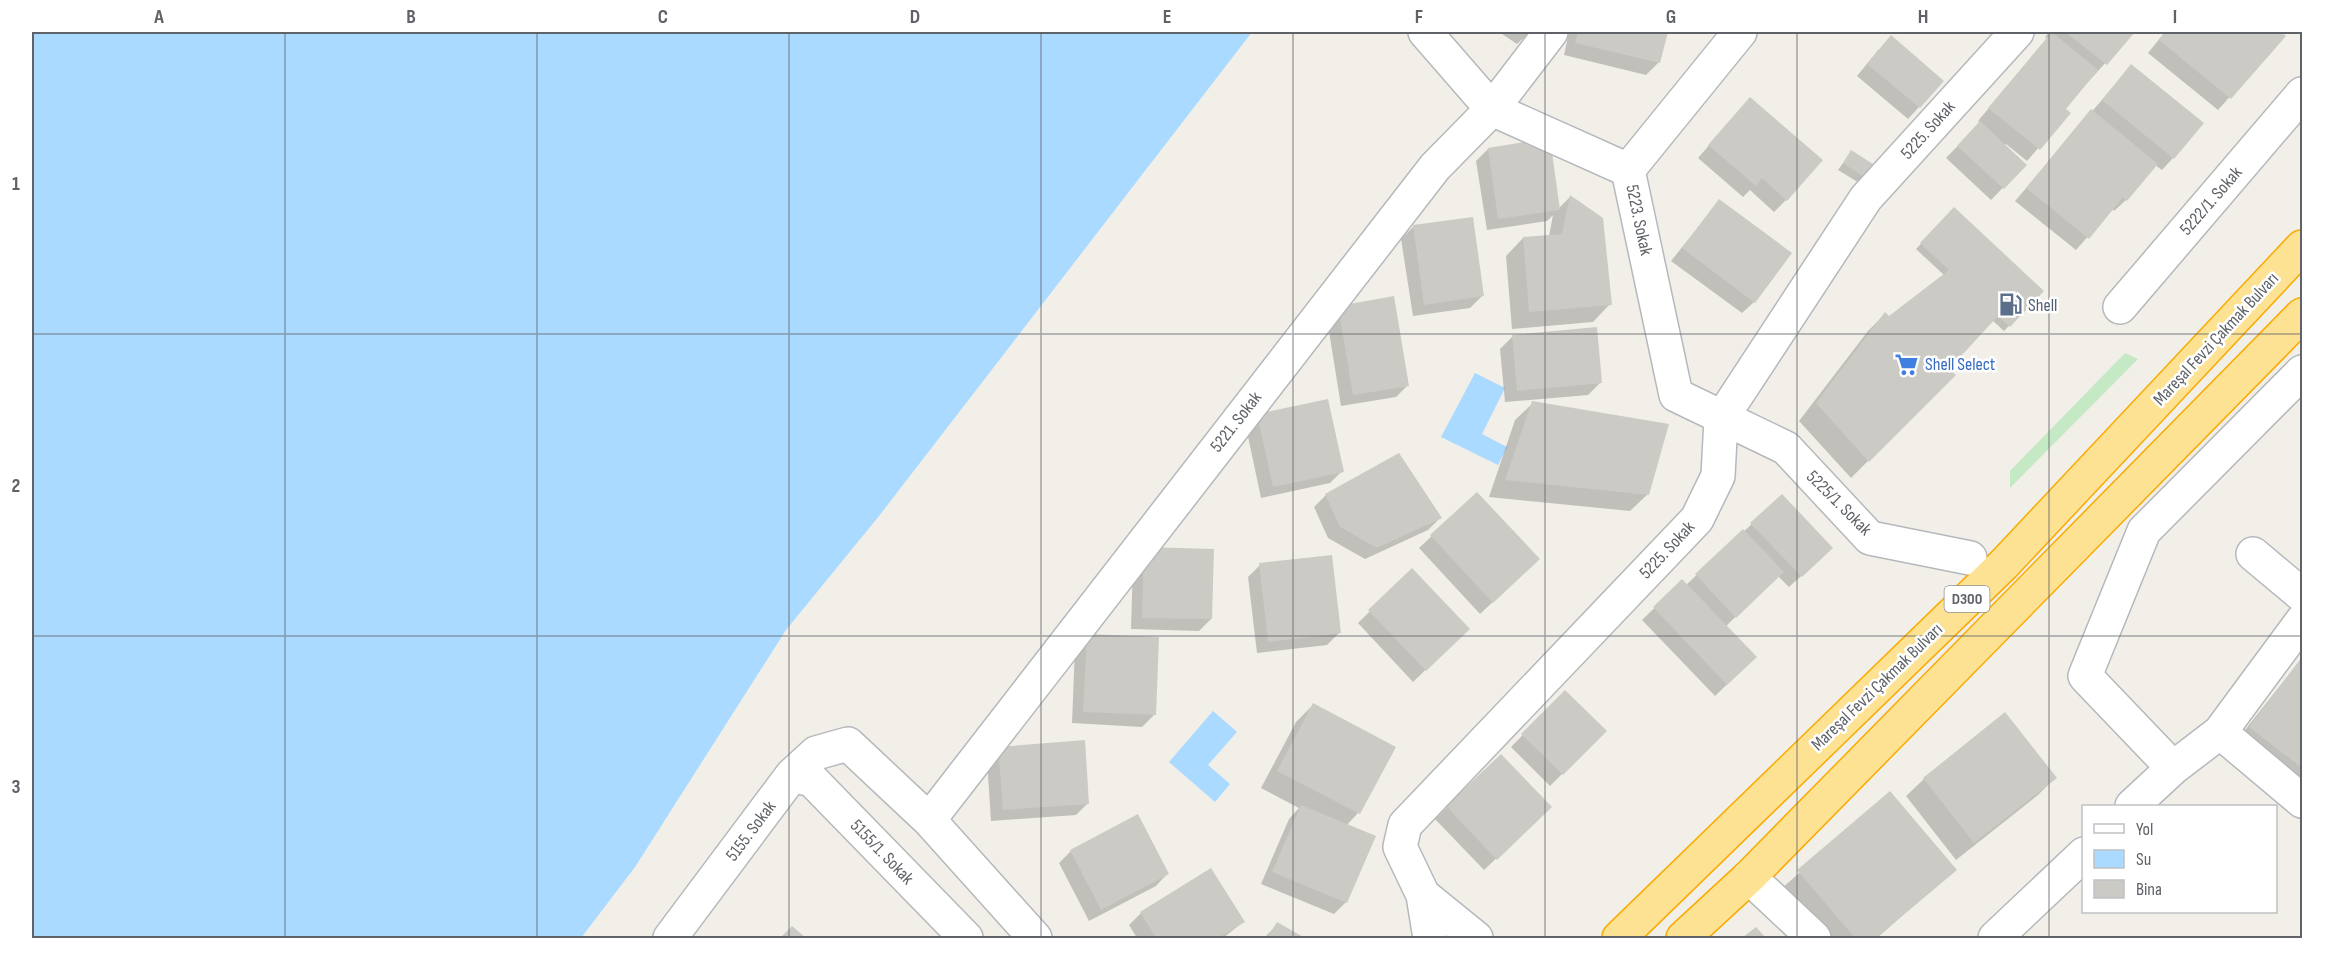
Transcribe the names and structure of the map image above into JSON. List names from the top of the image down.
{
  "streets": {
    "highway": ["Mareşal Fevzi Çakmak Bulvarı", "D300"],
    "street": [
      "5225. Sokak",
      "5222/1. Sokak",
      "5223. Sokak",
      "5221. Sokak",
      "5225/1. Sokak",
      "5155. Sokak",
      "5155/1. Sokak"
    ]
  },
  "crossings": [
    ["5225. Sokak", "5223. Sokak"],
    ["5225. Sokak", "5225/1. Sokak"],
    ["5223. Sokak", "5225/1. Sokak"],
    ["5221. Sokak", "5155. Sokak"],
    ["5155. Sokak", "5155/1. Sokak"]
  ],
  "places": {
    "fuel station": ["Shell"],
    "supermarket": ["Shell Select"]
  },
  "legend": ["Yol", "Su", "Bina"],
  "grid": {
    "columns": [
      "A",
      "B",
      "C",
      "D",
      "E",
      "F",
      "G",
      "H",
      "I"
    ],
    "rows": ["1", "2", "3"]
  }
}
